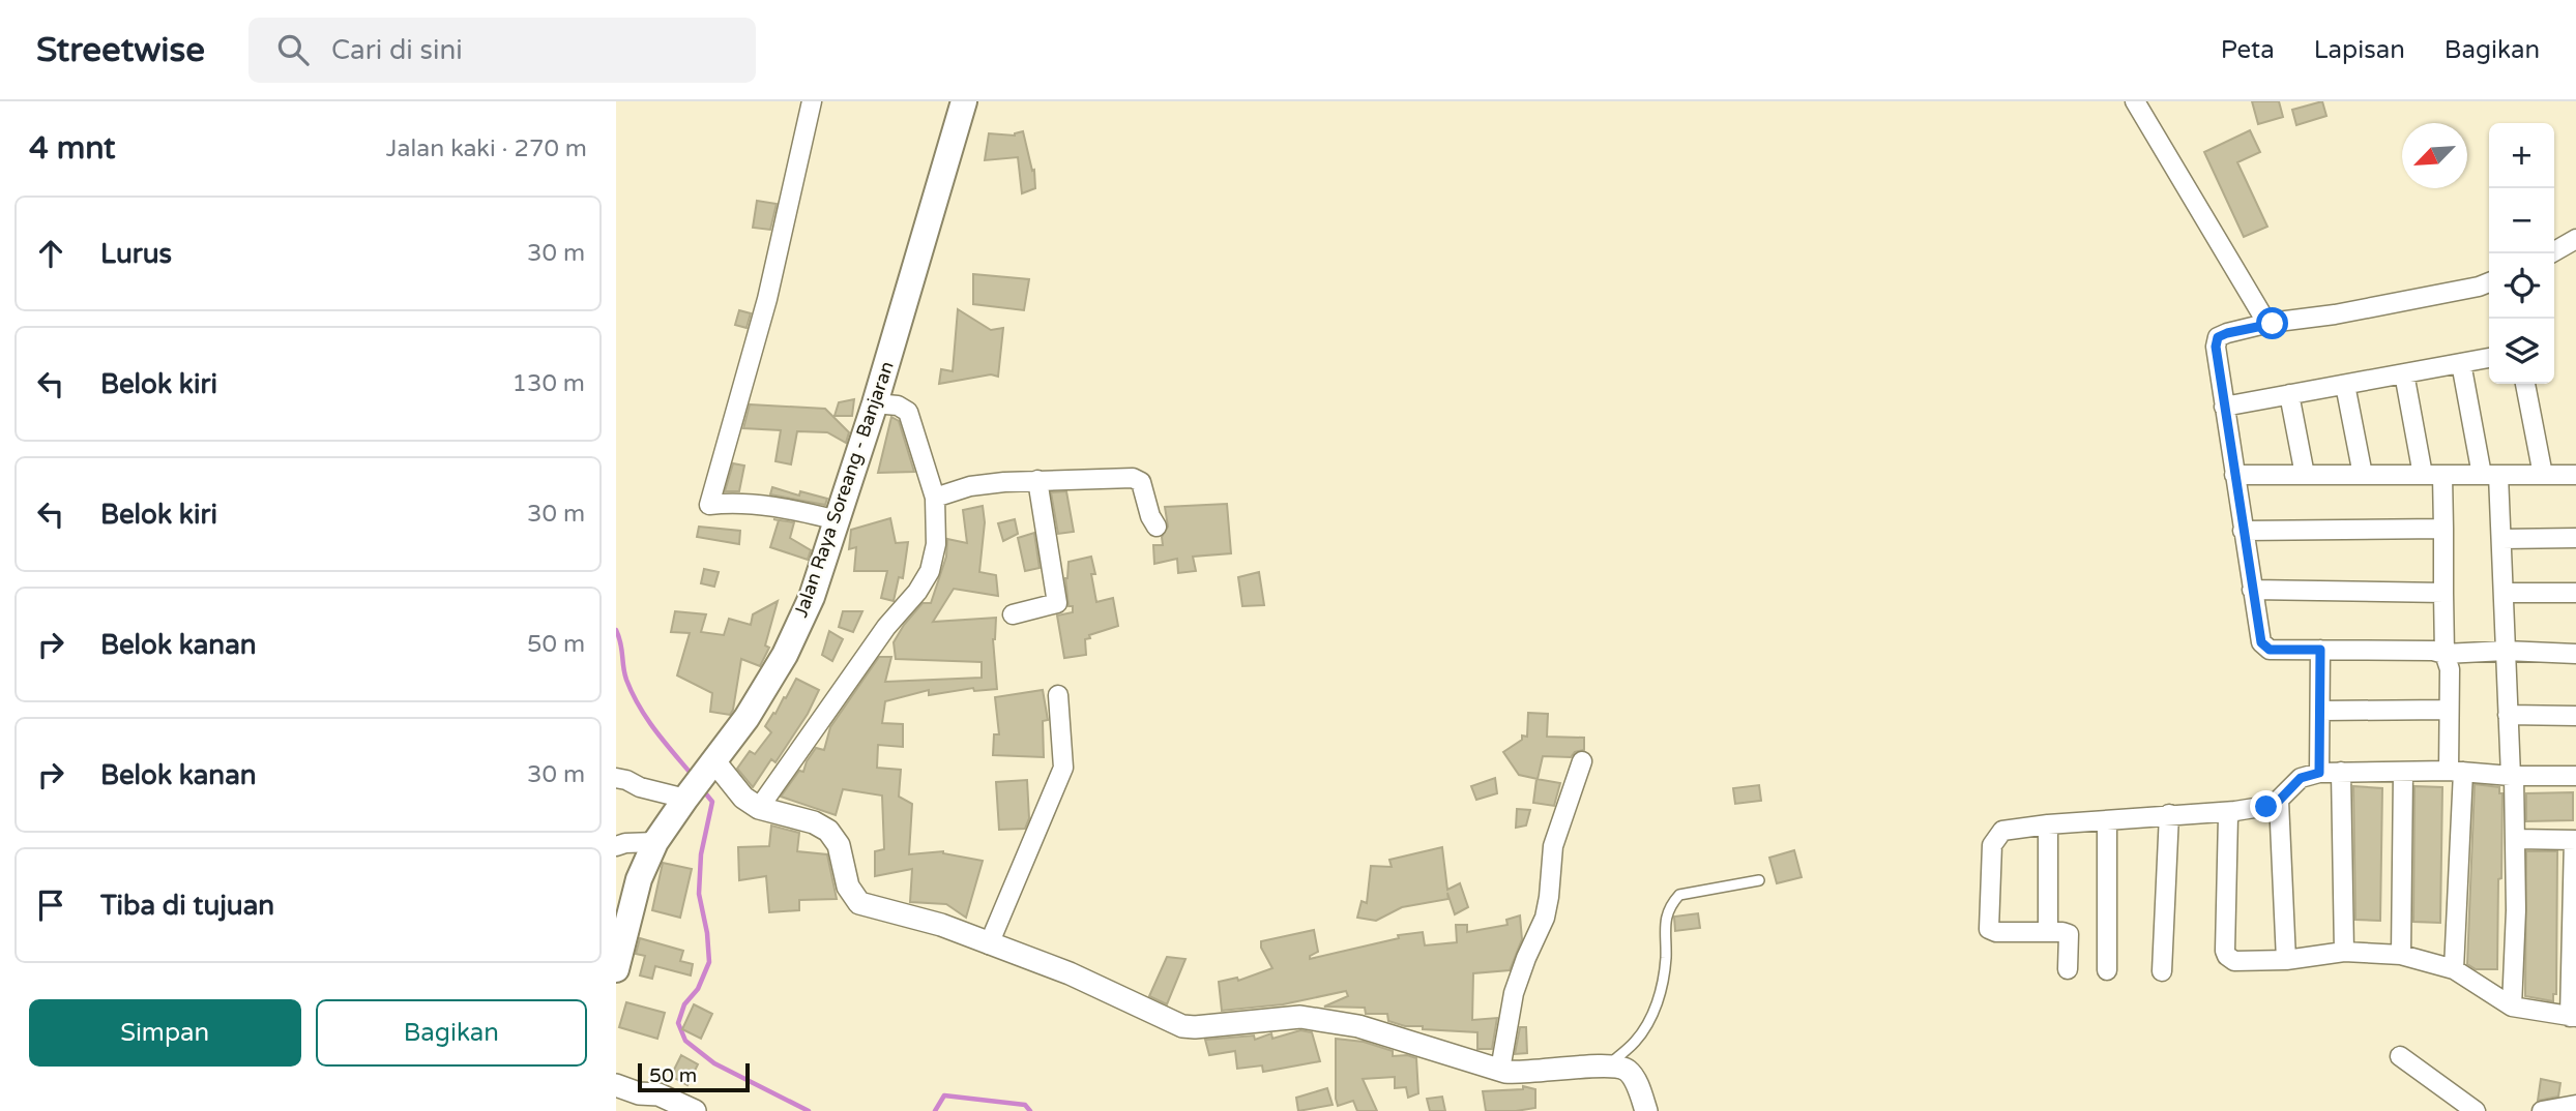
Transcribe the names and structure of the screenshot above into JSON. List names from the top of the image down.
{
  "streets": {
    "main road": ["Jalan Raya Soreang - Banjaran"]
  },
  "scale_bar": "50 m",
  "north": "bottom left",
  "page": {
    "header": "Streetwise",
    "search": "Cari di sini",
    "nav": ["Peta", "Lapisan", "Bagikan"],
    "heading": ["4 mnt", "Jalan kaki · 270 m"],
    "map_buttons": ["+", "−"],
    "list": [
      ["Lurus", "30 m"],
      ["Belok kiri", "130 m"],
      ["Belok kiri", "30 m"],
      ["Belok kanan", "50 m"],
      ["Belok kanan", "30 m"],
      "Tiba di tujuan"
    ],
    "buttons": ["Simpan", "Bagikan"],
    "scale": "50 m"
  }
}
